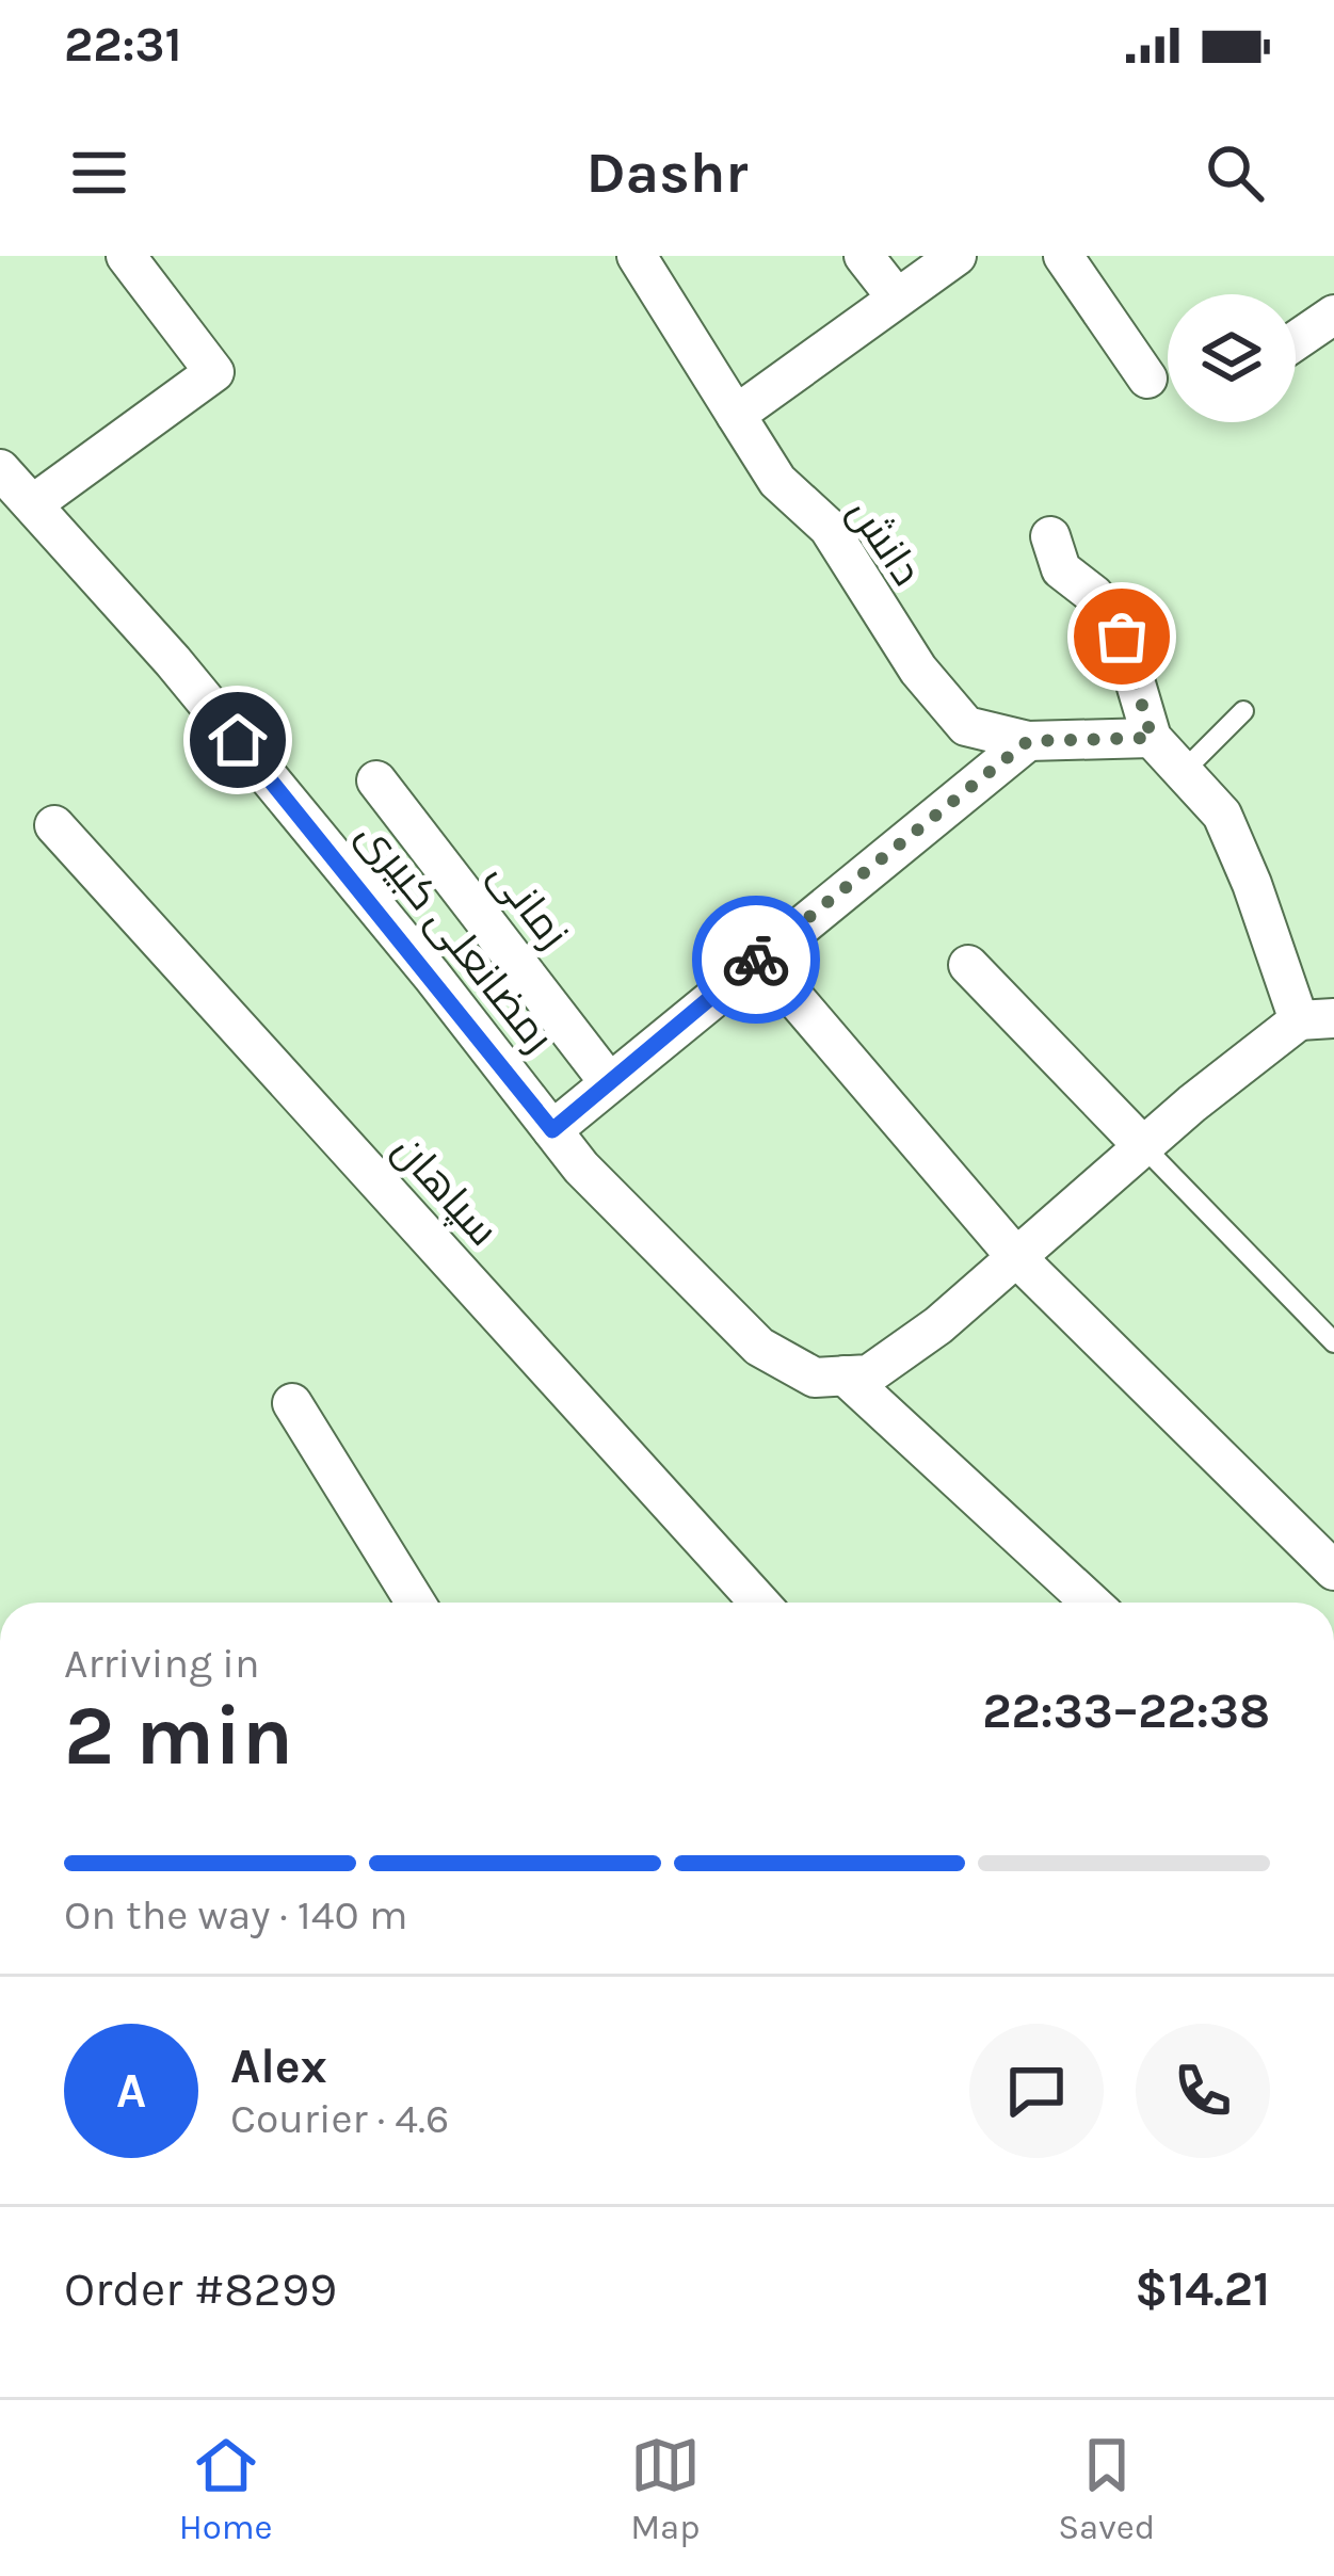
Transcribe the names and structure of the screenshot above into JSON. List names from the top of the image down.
{
  "streets": {
    "street": [
      "دانش",
      "زمانی",
      "رمضانعلی کبیری",
      "سپاهان"
    ]
  },
  "page": {
    "status": "22:31",
    "header": "Dashr",
    "heading": ["2 min", "Arriving in", "22:33–22:38"],
    "panel": [
      "Alex",
      "Courier · 4.6",
      "Order #8299",
      "$14.21"
    ],
    "bar": "On the way · 140 m",
    "round": "A",
    "tabs": ["Home", "Map", "Saved"]
  }
}
